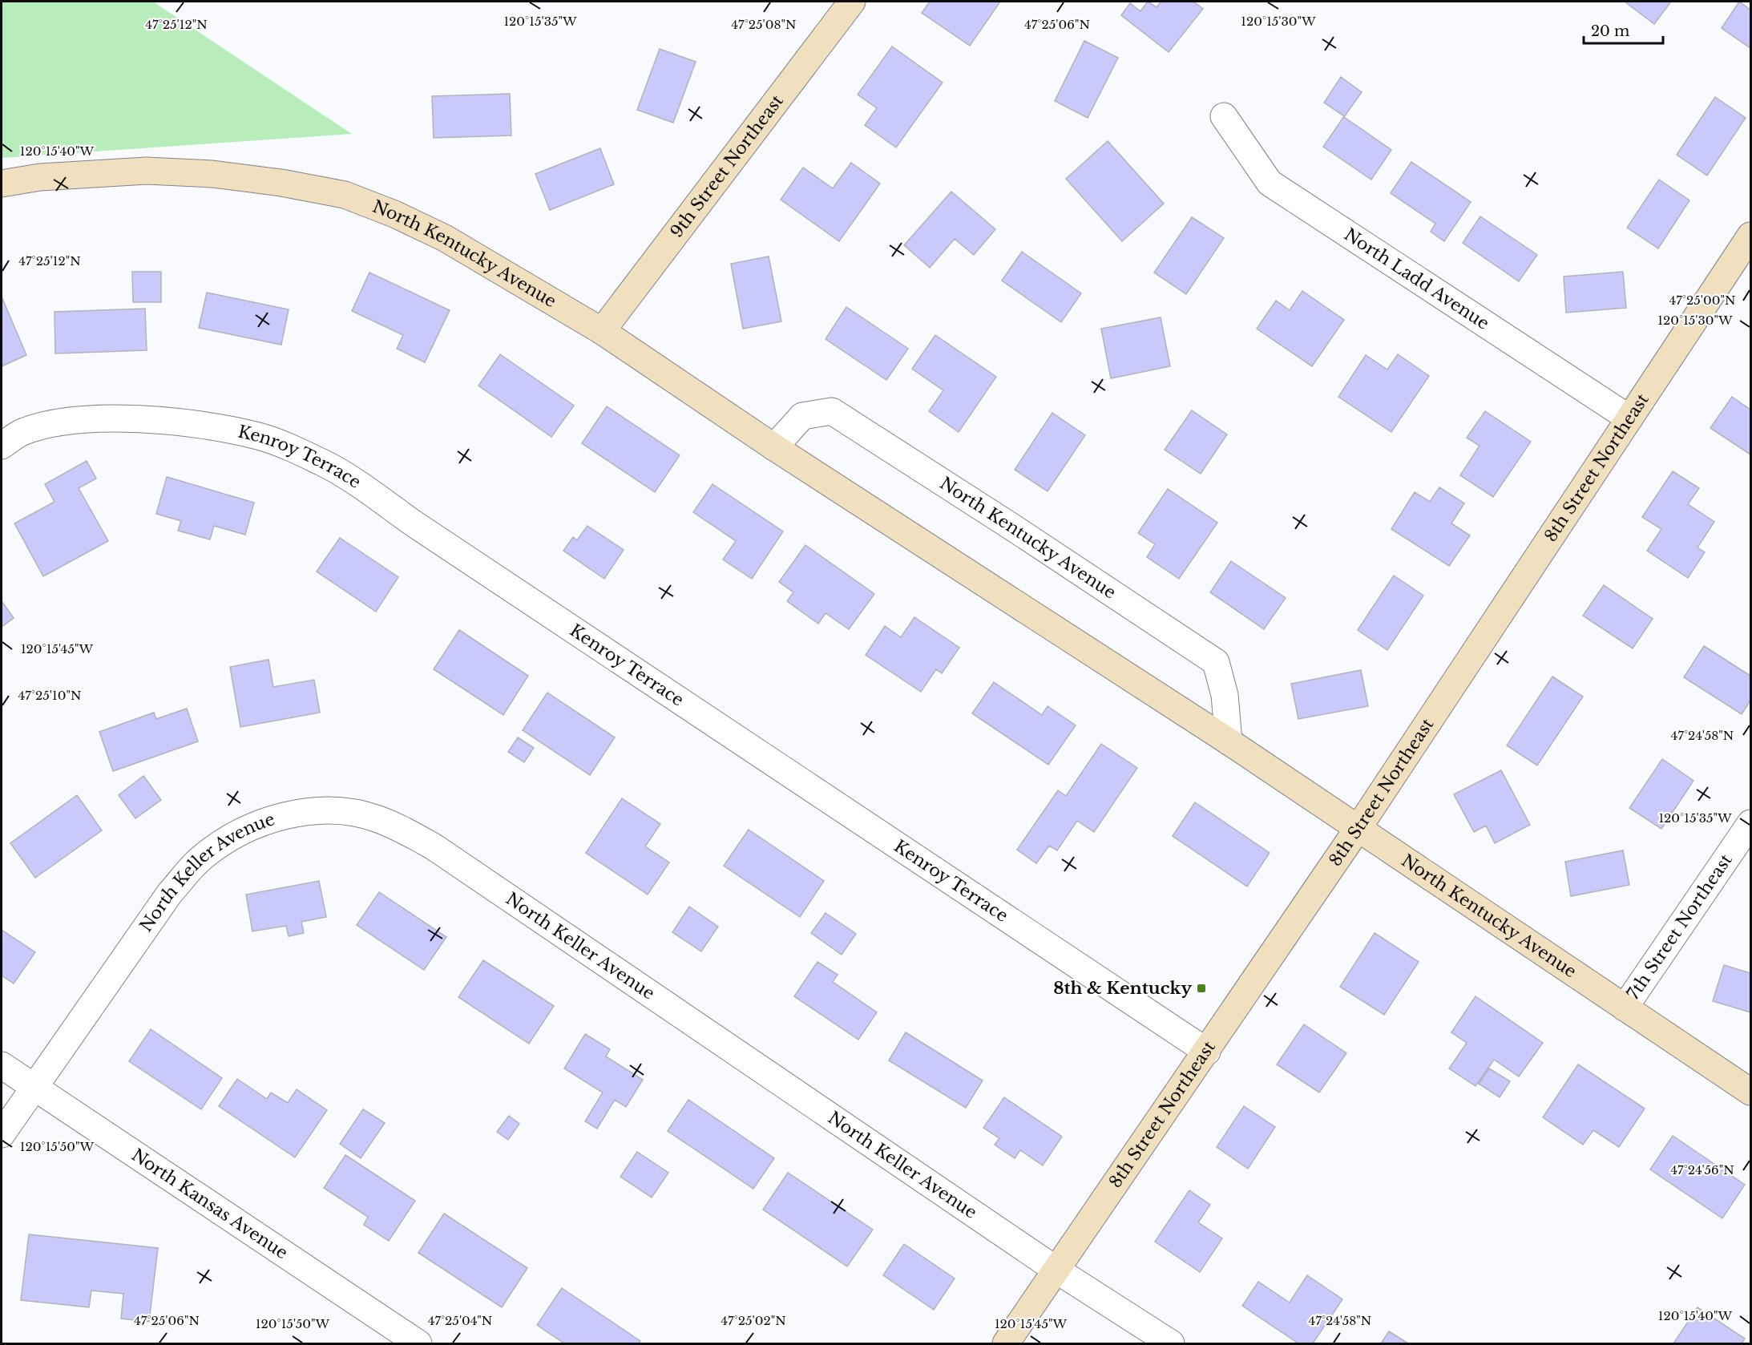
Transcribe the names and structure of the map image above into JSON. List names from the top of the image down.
{
  "streets": {
    "main road": ["9th Street Northeast", "North Kentucky Avenue", "8th Street Northeast"],
    "street": [
      "North Ladd Avenue",
      "Kenroy Terrace",
      "North Keller Avenue",
      "7th Street Northeast",
      "North Kansas Avenue"
    ]
  },
  "crossings": [
    ["9th Street Northeast", "North Kentucky Avenue"],
    ["North Kentucky Avenue", "8th Street Northeast"],
    ["North Kentucky Avenue", "7th Street Northeast"],
    ["North Ladd Avenue", "8th Street Northeast"],
    ["Kenroy Terrace", "8th Street Northeast"],
    ["8th Street Northeast", "North Keller Avenue"],
    ["North Keller Avenue", "North Kansas Avenue"]
  ],
  "places": {
    "transit": ["8th & Kentucky"]
  },
  "scale_bar": "20 m",
  "coordinates": [
    "120°15'35\"W",
    "120°15'30\"W",
    "47°25'06\"N",
    "47°25'12\"N",
    "47°25'08\"N",
    "120°15'40\"W",
    "47°25'00\"N",
    "120°15'45\"W",
    "47°25'10\"N",
    "47°24'58\"N",
    "120°15'50\"W",
    "47°24'56\"N",
    "47°25'04\"N",
    "47°25'02\"N"
  ]
}
